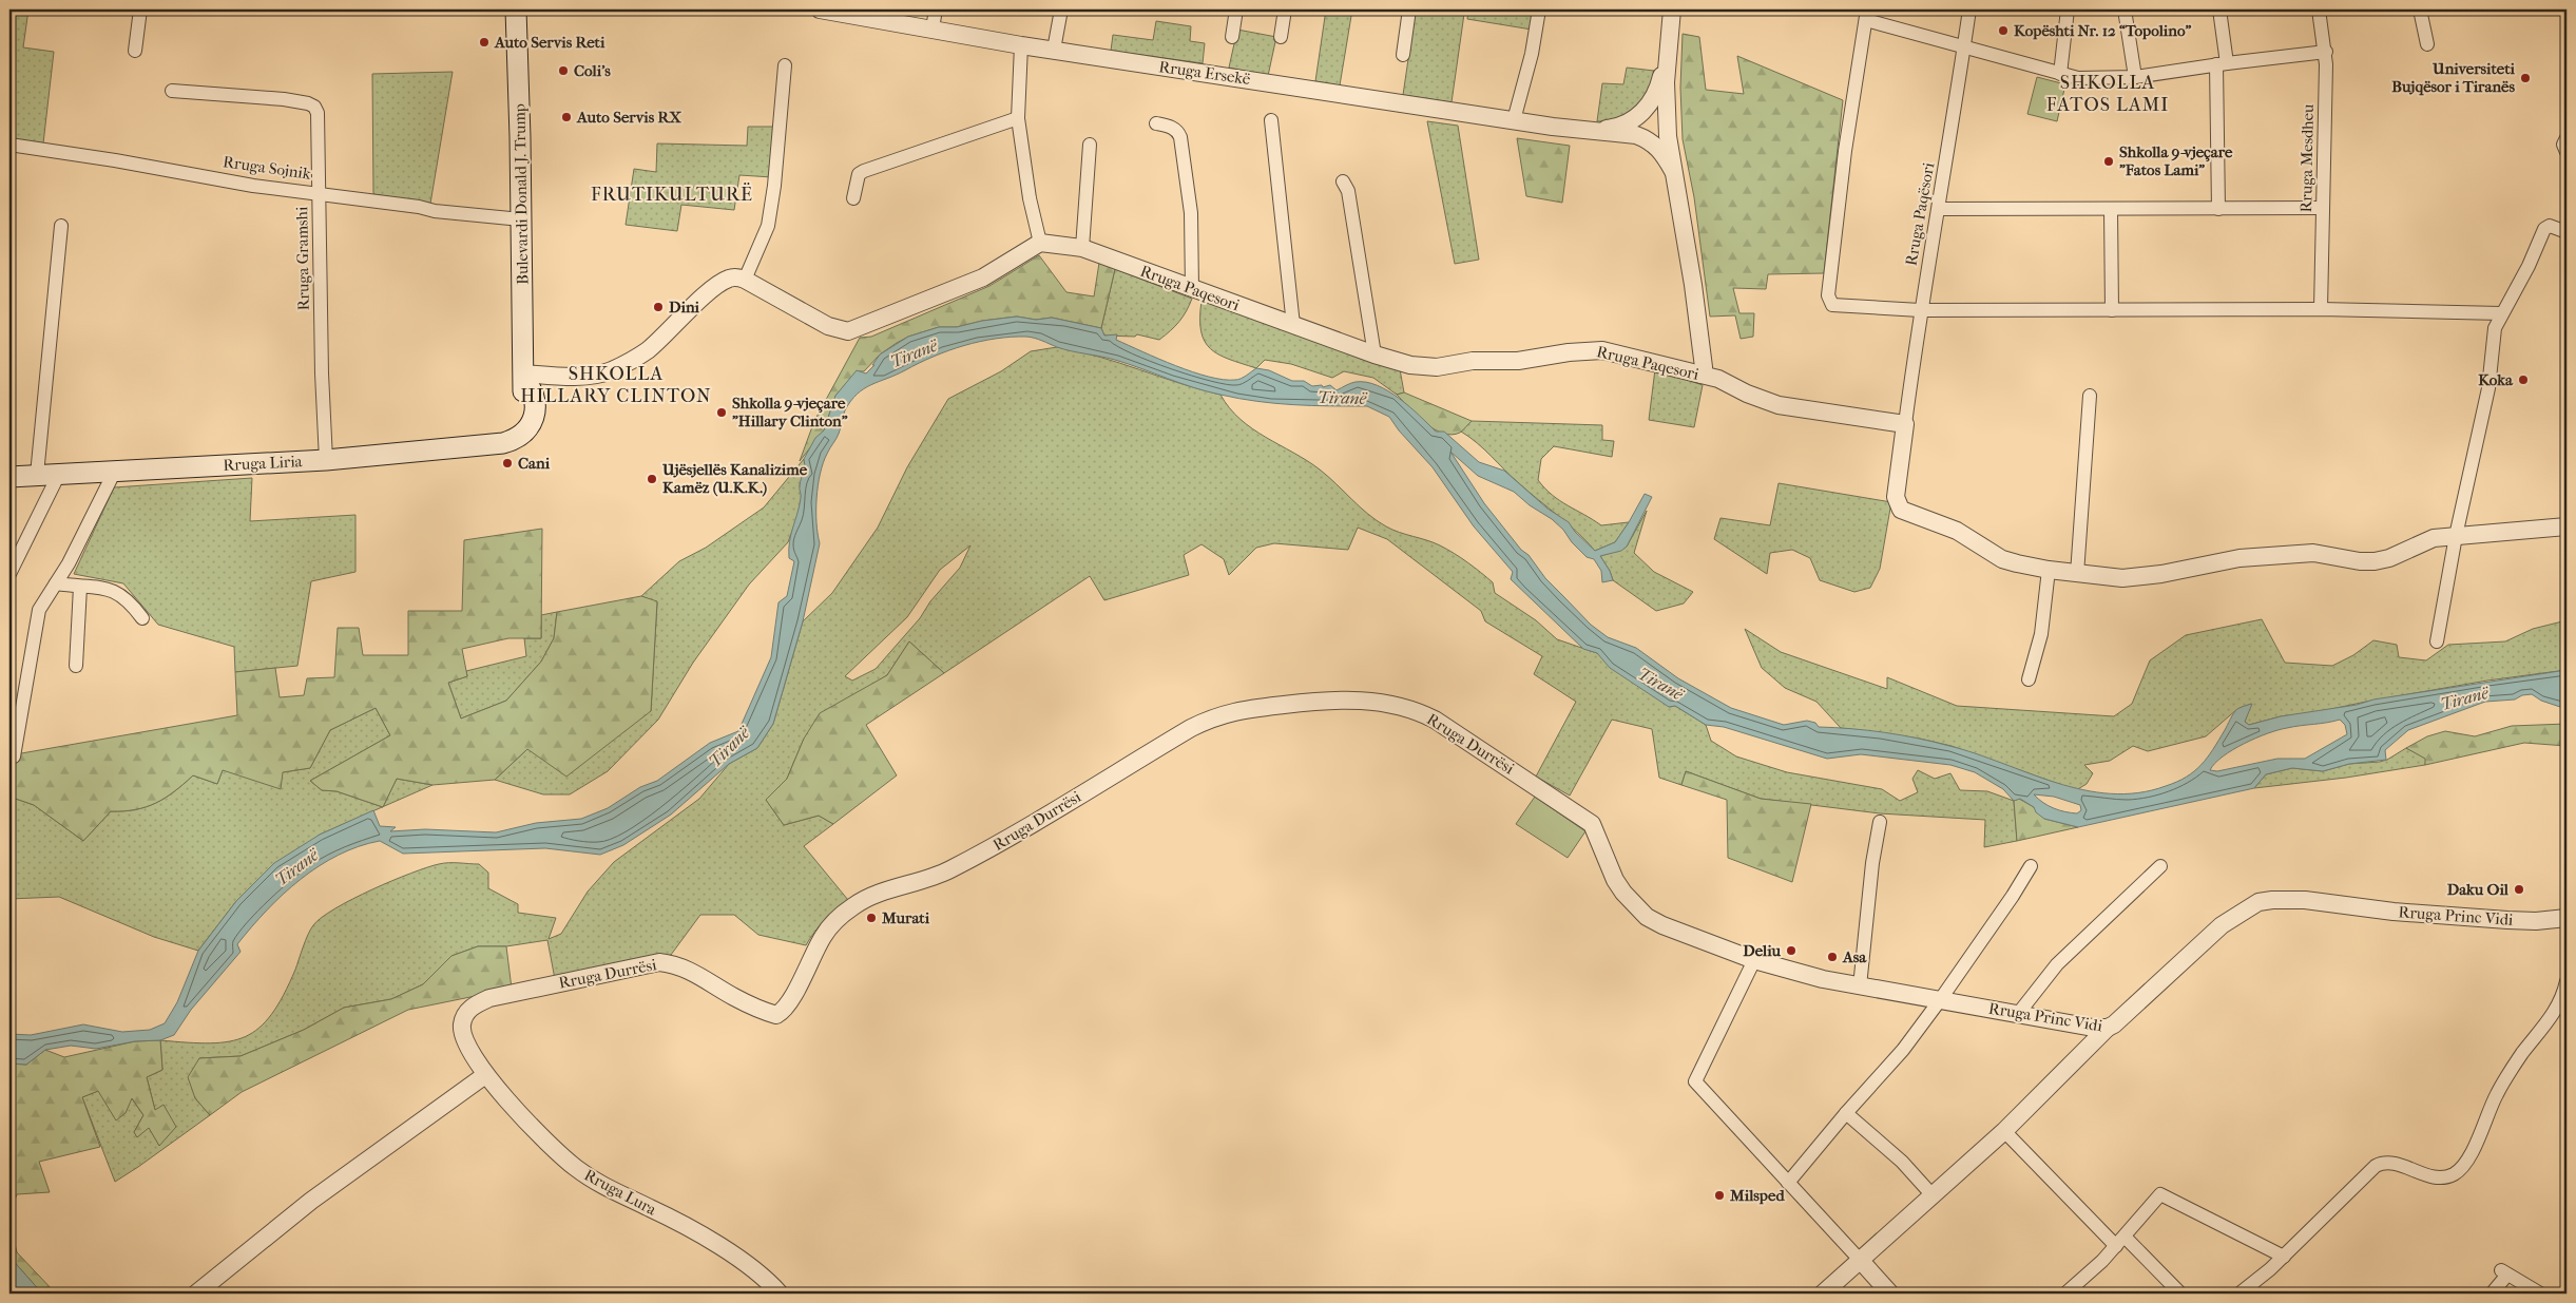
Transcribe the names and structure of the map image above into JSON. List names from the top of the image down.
{
  "streets": {
    "main road": ["Bulevardi Donald J. Trump", "Rruga Liria"],
    "street": [
      "Rruga Ersekë",
      "Rruga Mesdheu",
      "Rruga Sojnik",
      "Rruga Paqësori",
      "Rruga Gramshi",
      "Rruga Paqesori",
      "Rruga Durrësi",
      "Rruga Princ Vidi",
      "Rruga Lura"
    ]
  },
  "crossings": [
    ["Rruga Sojnik", "Bulevardi Donald J. Trump"],
    ["Rruga Sojnik", "Rruga Gramshi"],
    ["Bulevardi Donald J. Trump", "Rruga Liria"],
    ["Rruga Paqësori", "Rruga Paqesori"],
    ["Rruga Gramshi", "Rruga Liria"],
    ["Rruga Durrësi", "Rruga Princ Vidi"],
    ["Rruga Durrësi", "Rruga Lura"]
  ],
  "districts": ["SHKOLLA FATOS LAMI", "FRUTIKULTURË", "SHKOLLA HILLARY CLINTON"],
  "water": ["Tiranë"],
  "places": [
    "Kopështi Nr. 12 “Topolino”",
    "Auto Servis Reti",
    "Coli's",
    "Universiteti Bujqësor i Tiranës",
    "Auto Servis RX",
    "Shkolla 9-vjeçare \"Fatos Lami\"",
    "Dini",
    "Koka",
    "Shkolla 9-vjeçare \"Hillary Clinton\"",
    "Cani",
    "Ujësjellës Kanalizime Kamëz (U.K.K.)",
    "Daku Oil",
    "Murati",
    "Deliu",
    "Asa",
    "Milsped"
  ]
}
